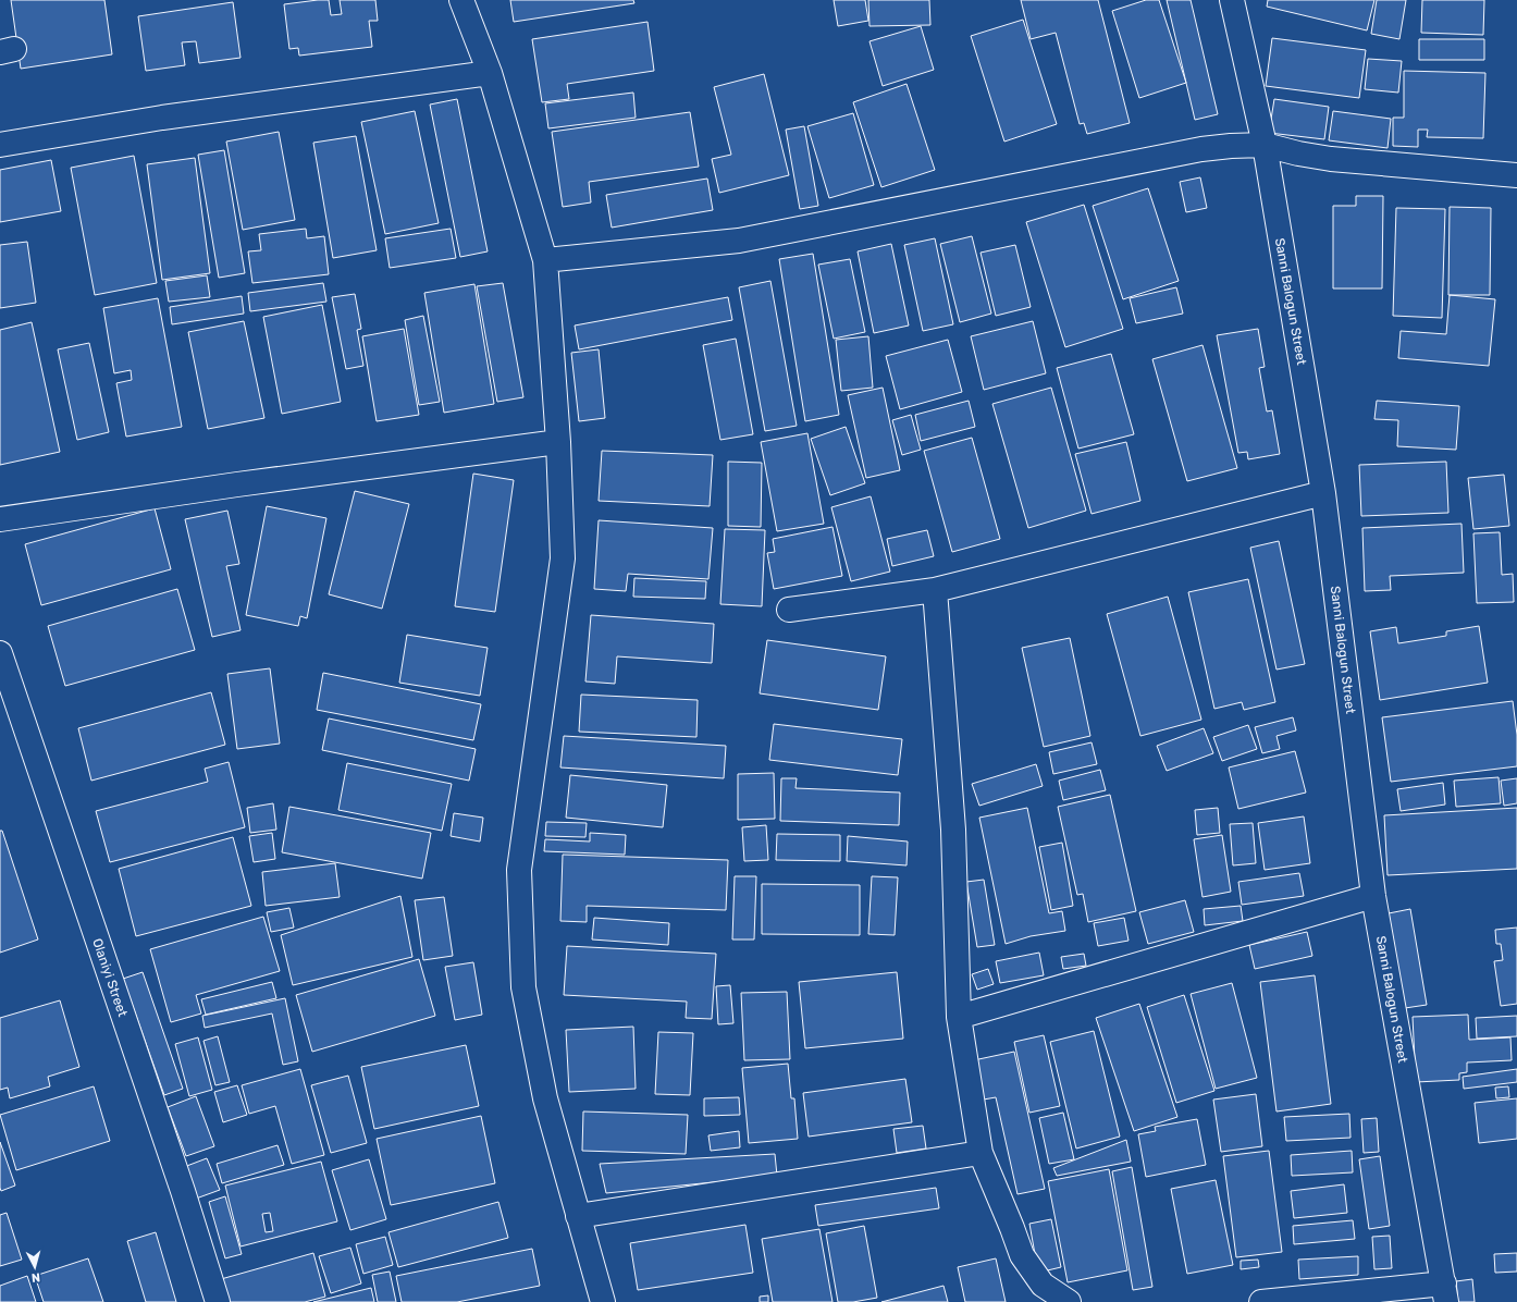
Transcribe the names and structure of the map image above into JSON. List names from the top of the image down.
{
  "streets": {
    "street": ["Sanni Balogun Street", "Olaniyi Street"]
  },
  "north": "bottom"
}
